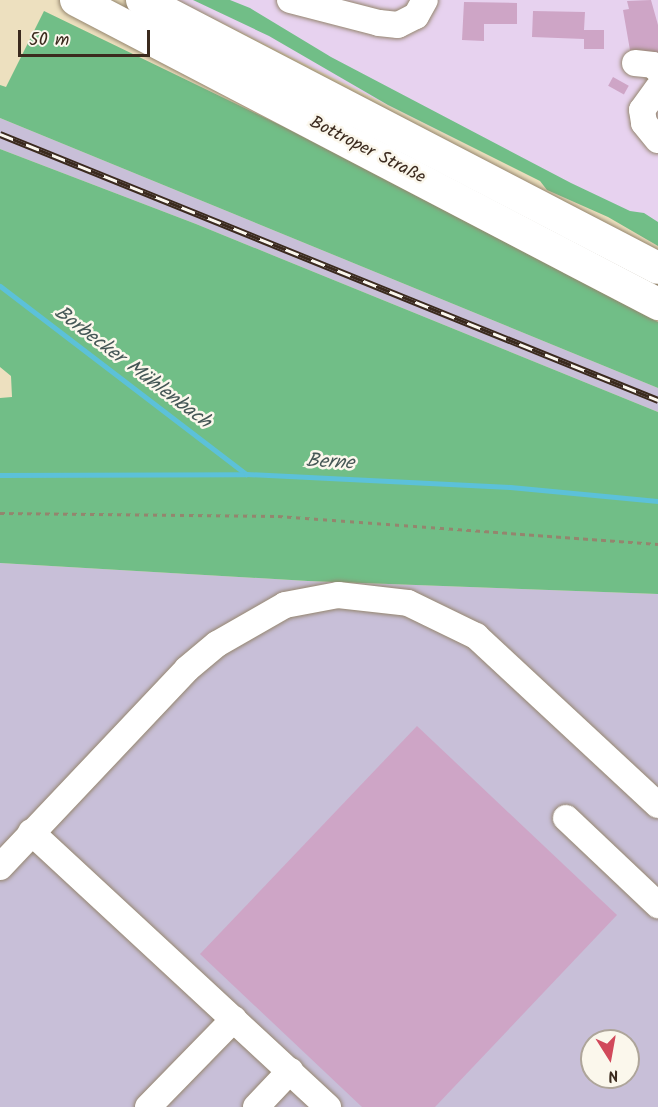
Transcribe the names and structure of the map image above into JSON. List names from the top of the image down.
{
  "streets": {
    "main road": ["Bottroper Straße"]
  },
  "water": ["Borbecker Mühlenbach", "Berne"],
  "scale_bar": "50 m",
  "north": "bottom"
}
